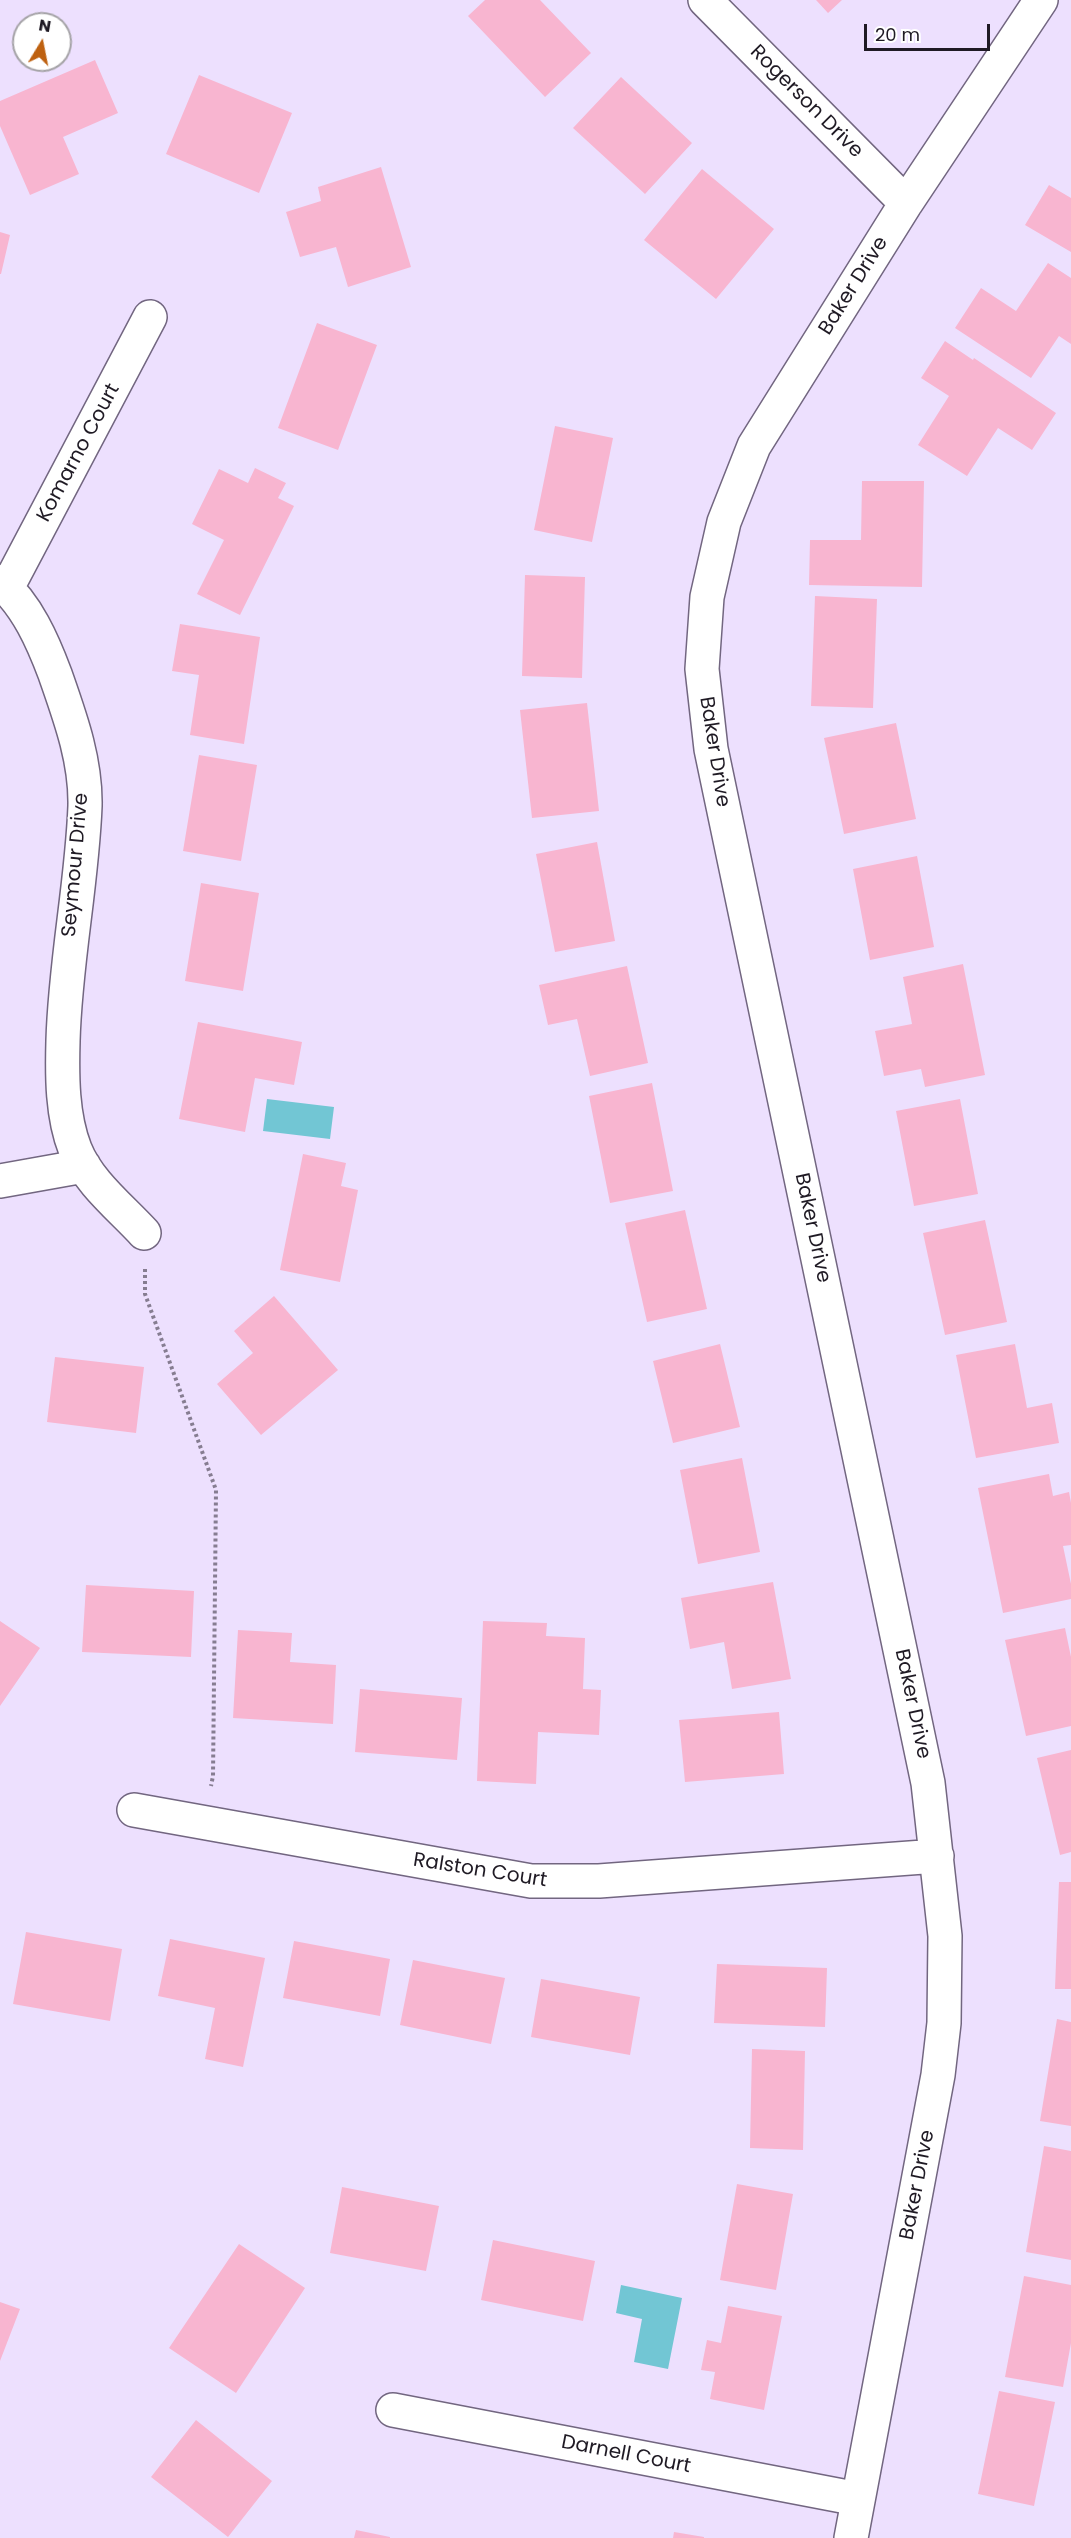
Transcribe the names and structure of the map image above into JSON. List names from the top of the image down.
{
  "streets": {
    "street": [
      "Rogerson Drive",
      "Baker Drive",
      "Komarno Court",
      "Seymour Drive",
      "Ralston Court",
      "Darnell Court"
    ]
  },
  "crossings": [
    ["Rogerson Drive", "Baker Drive"],
    ["Baker Drive", "Ralston Court"],
    ["Baker Drive", "Darnell Court"],
    ["Komarno Court", "Seymour Drive"]
  ],
  "scale_bar": "20 m",
  "north": "top"
}
